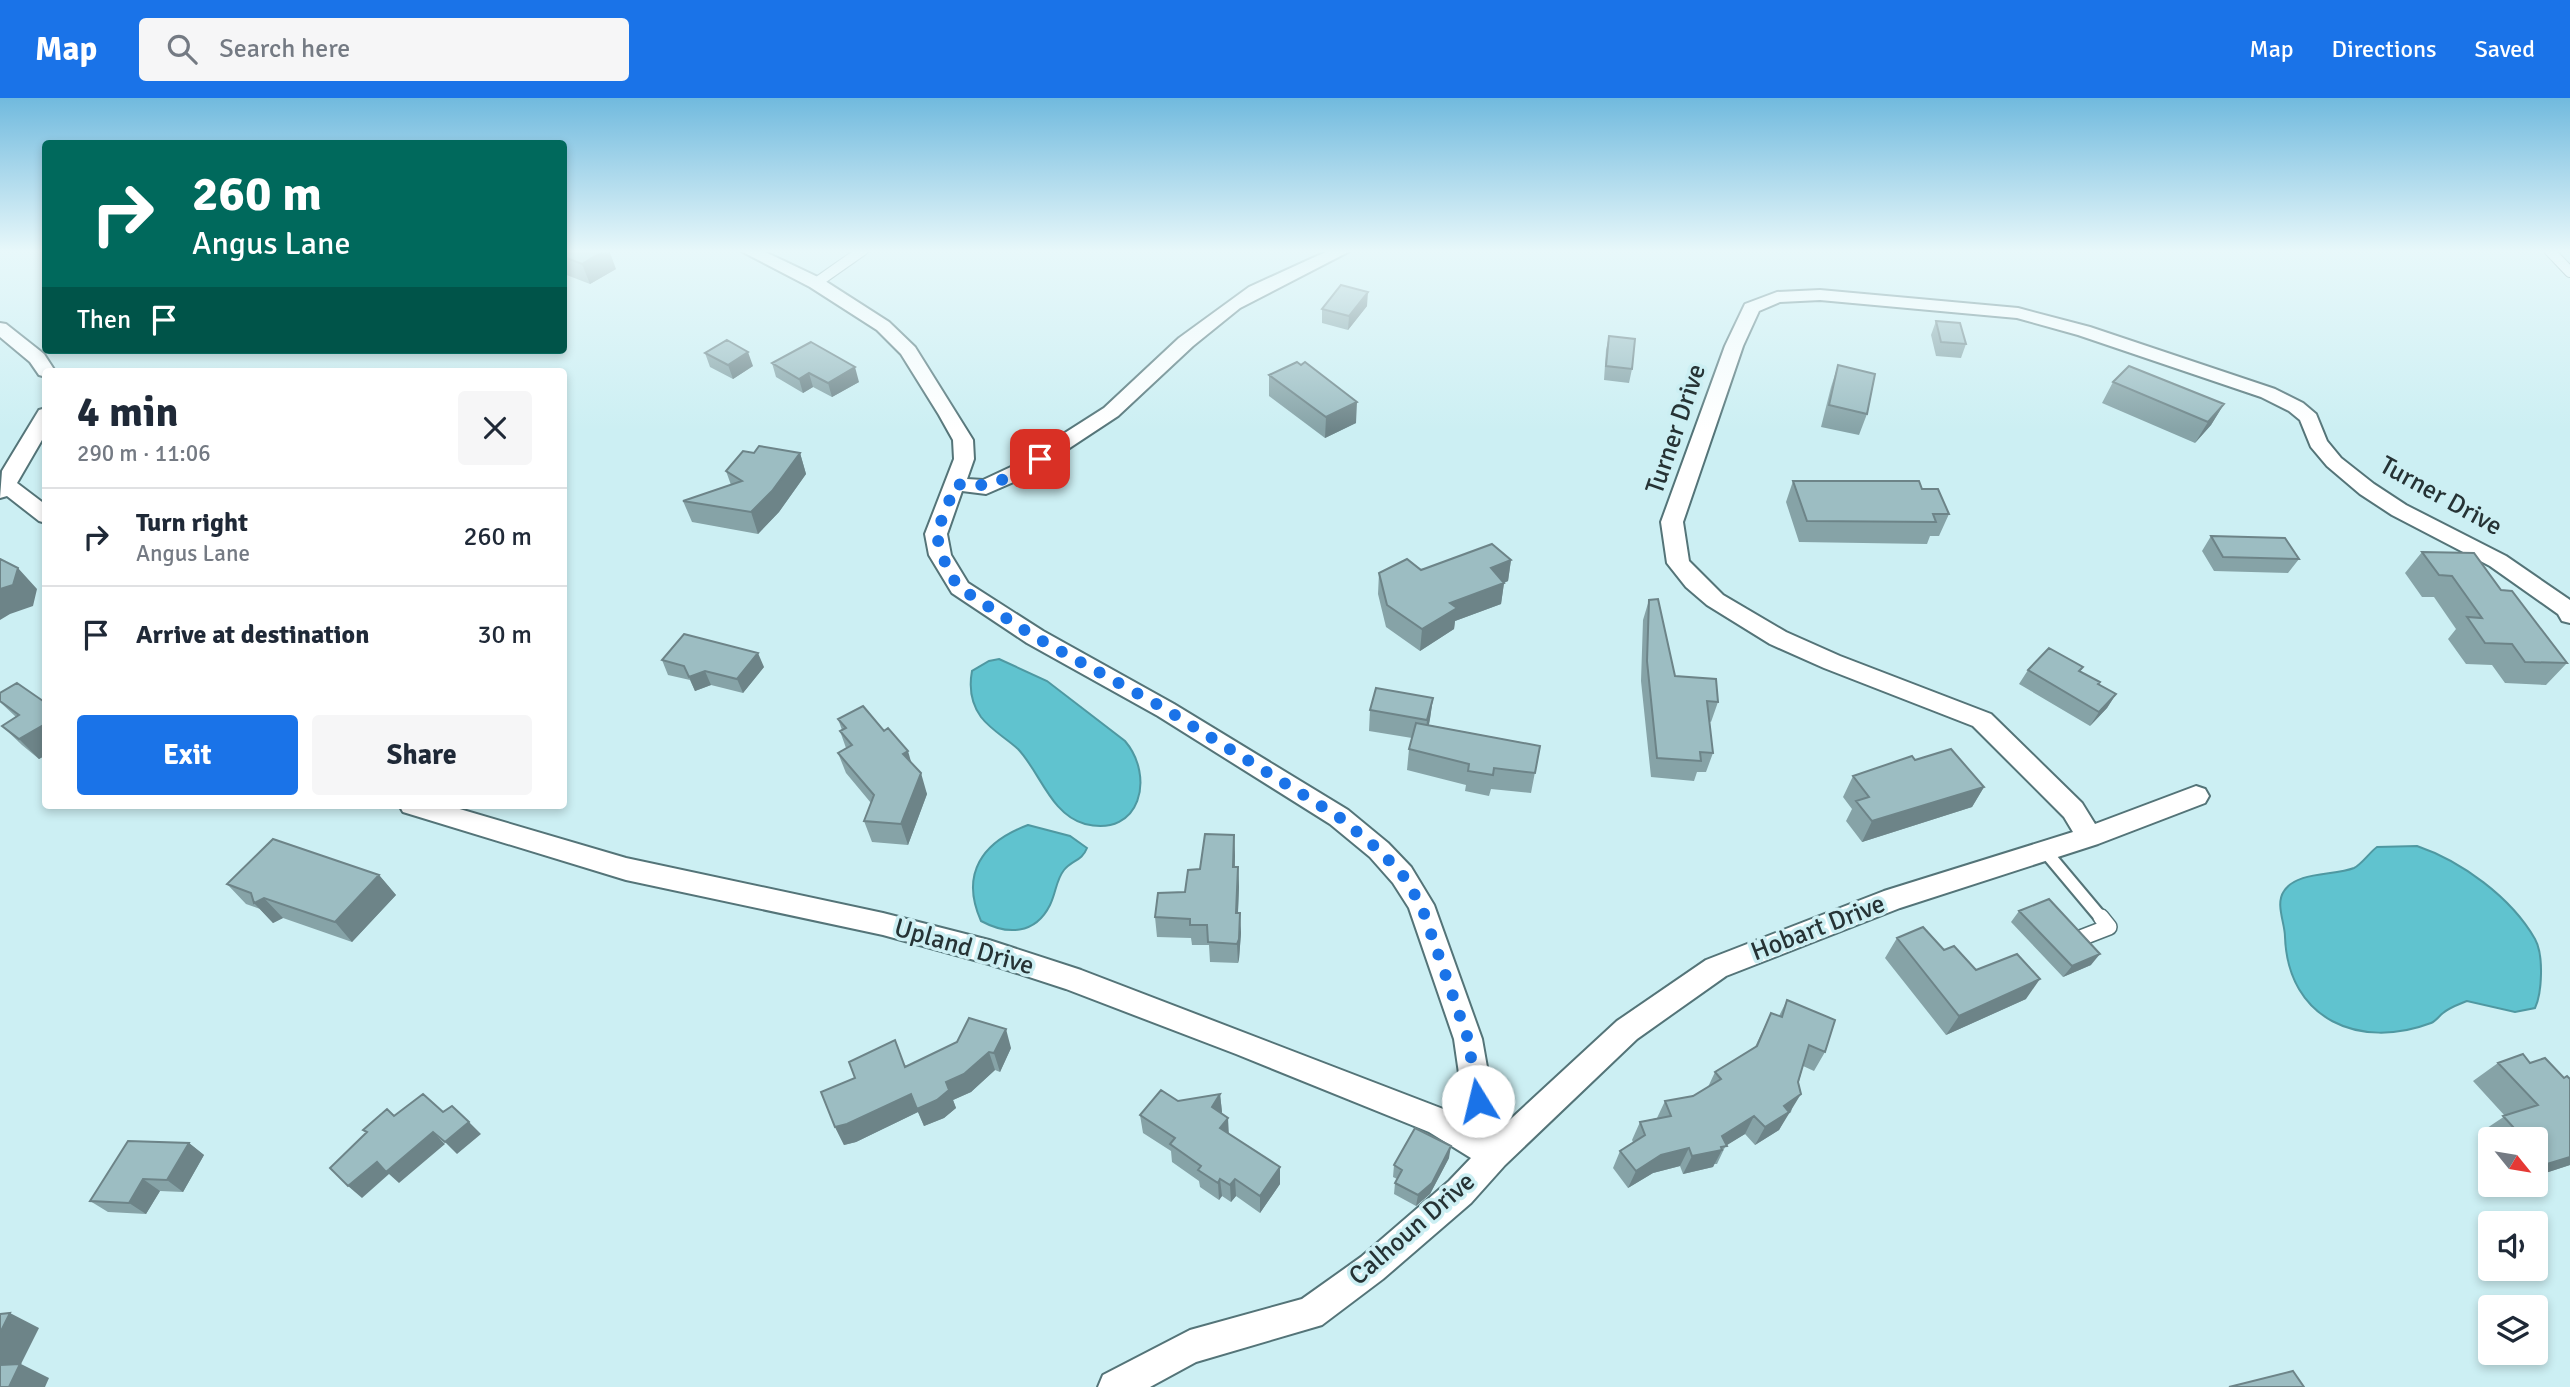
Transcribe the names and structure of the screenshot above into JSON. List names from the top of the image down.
{
  "streets": {
    "street": [
      "Turner Drive",
      "Hobart Drive",
      "Upland Drive",
      "Calhoun Drive"
    ]
  },
  "crossings": [
    ["Turner Drive", "Hobart Drive"],
    ["Hobart Drive", "Upland Drive"],
    ["Hobart Drive", "Calhoun Drive"],
    ["Upland Drive", "Calhoun Drive"]
  ],
  "north": "bottom right",
  "page": {
    "header": "Map",
    "search": "Search here",
    "nav": ["Map", "Directions", "Saved"],
    "turn": ["260 m", "Angus Lane"],
    "then": "Then",
    "heading": ["4 min", "290 m · 11:06"],
    "list": [
      {
        "name": "Turn right",
        "note": "Angus Lane",
        "value": "260 m"
      },
      {
        "name": "Arrive at destination",
        "value": "30 m"
      }
    ],
    "buttons": ["Exit", "Share"]
  }
}
